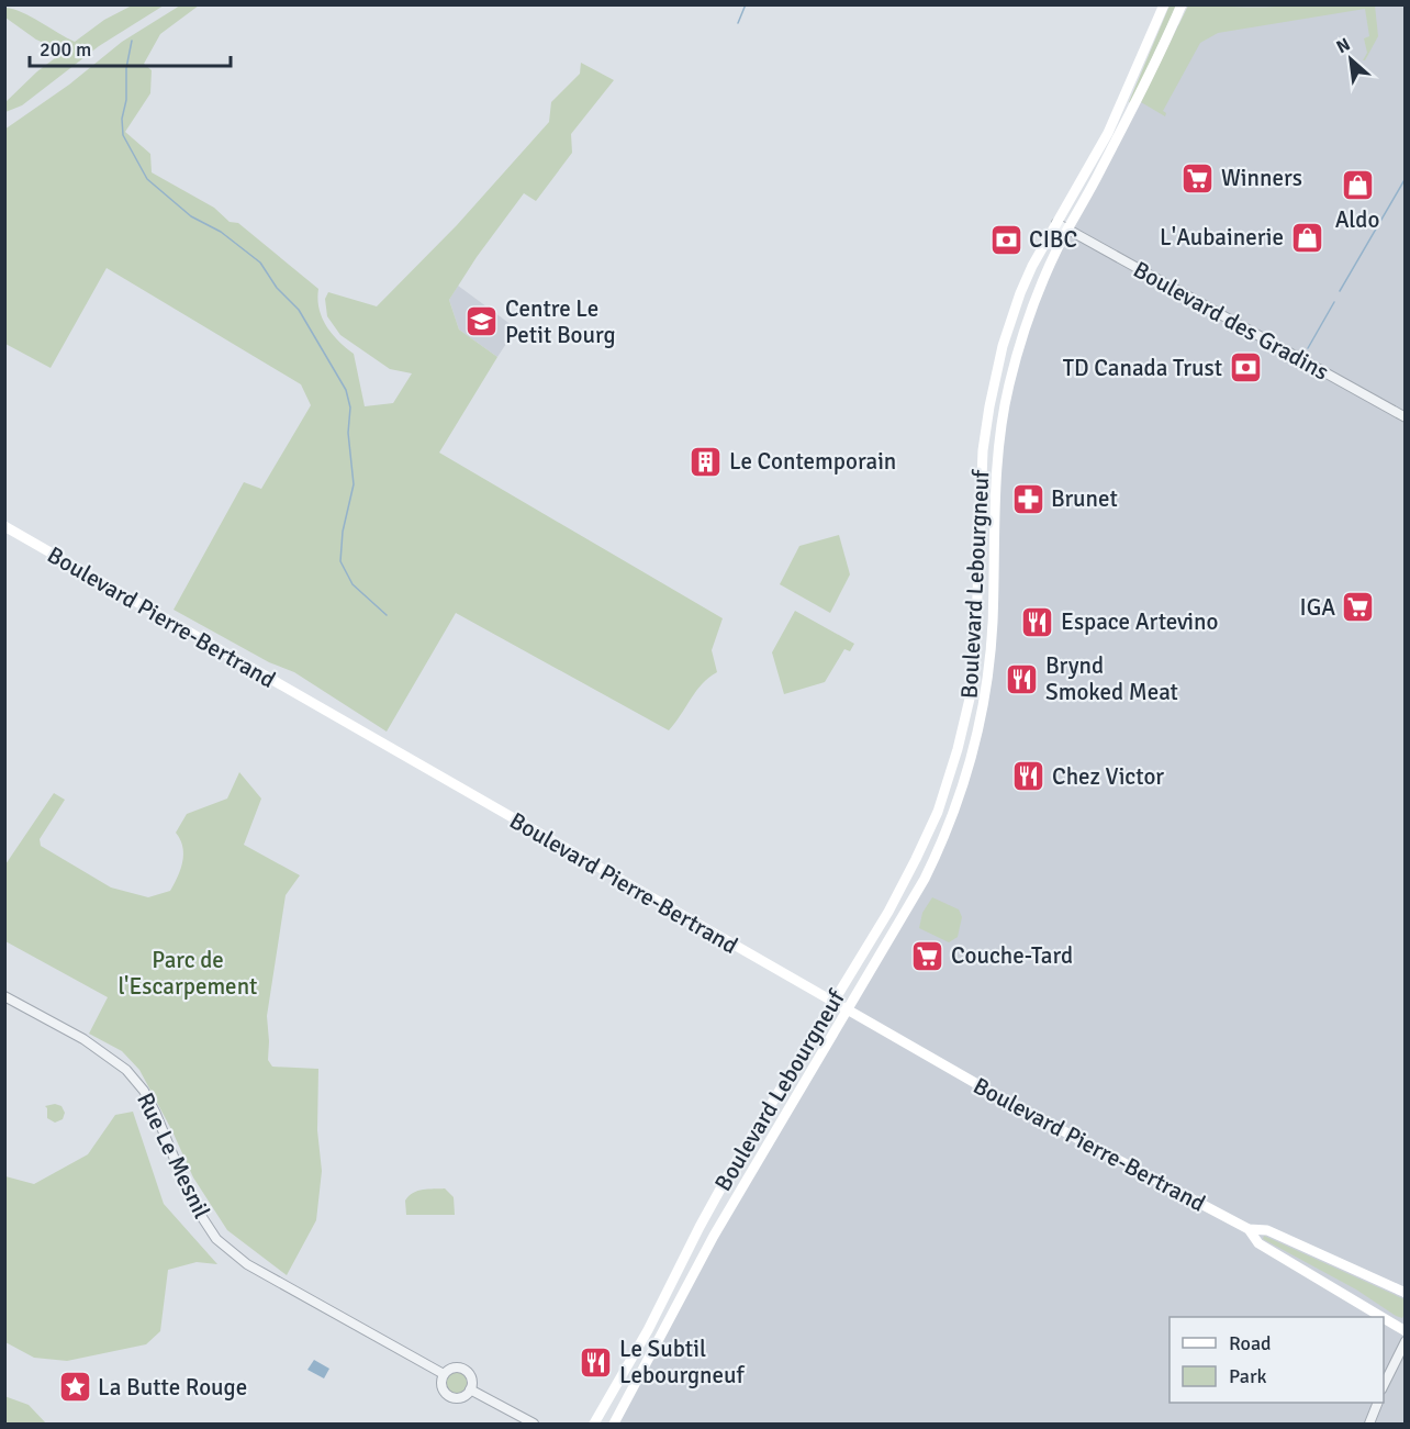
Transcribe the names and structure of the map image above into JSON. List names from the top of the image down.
{
  "streets": {
    "main road": ["Boulevard Lebourgneuf", "Boulevard Pierre-Bertrand"],
    "street": ["Boulevard des Gradins", "Rue Le Mesnil"]
  },
  "crossings": [
    ["Boulevard des Gradins", "Boulevard Lebourgneuf"],
    ["Boulevard Lebourgneuf", "Boulevard Pierre-Bertrand"]
  ],
  "parks": ["Parc de l'Escarpement"],
  "places": {
    "supermarket": ["Winners", "IGA", "Couche-Tard"],
    "shop": ["Aldo", "L'Aubainerie"],
    "bank": ["CIBC", "TD Canada Trust"],
    "school or university": ["Centre Le Petit Bourg"],
    "building": ["Le Contemporain"],
    "pharmacy": ["Brunet"],
    "restaurant": [
      "Espace Artevino",
      "Brynd Smoked Meat",
      "Chez Victor",
      "Le Subtil Lebourgneuf"
    ],
    "place": ["La Butte Rouge"]
  },
  "legend": ["Road", "Park"],
  "scale_bar": "200 m",
  "north": "top left"
}
